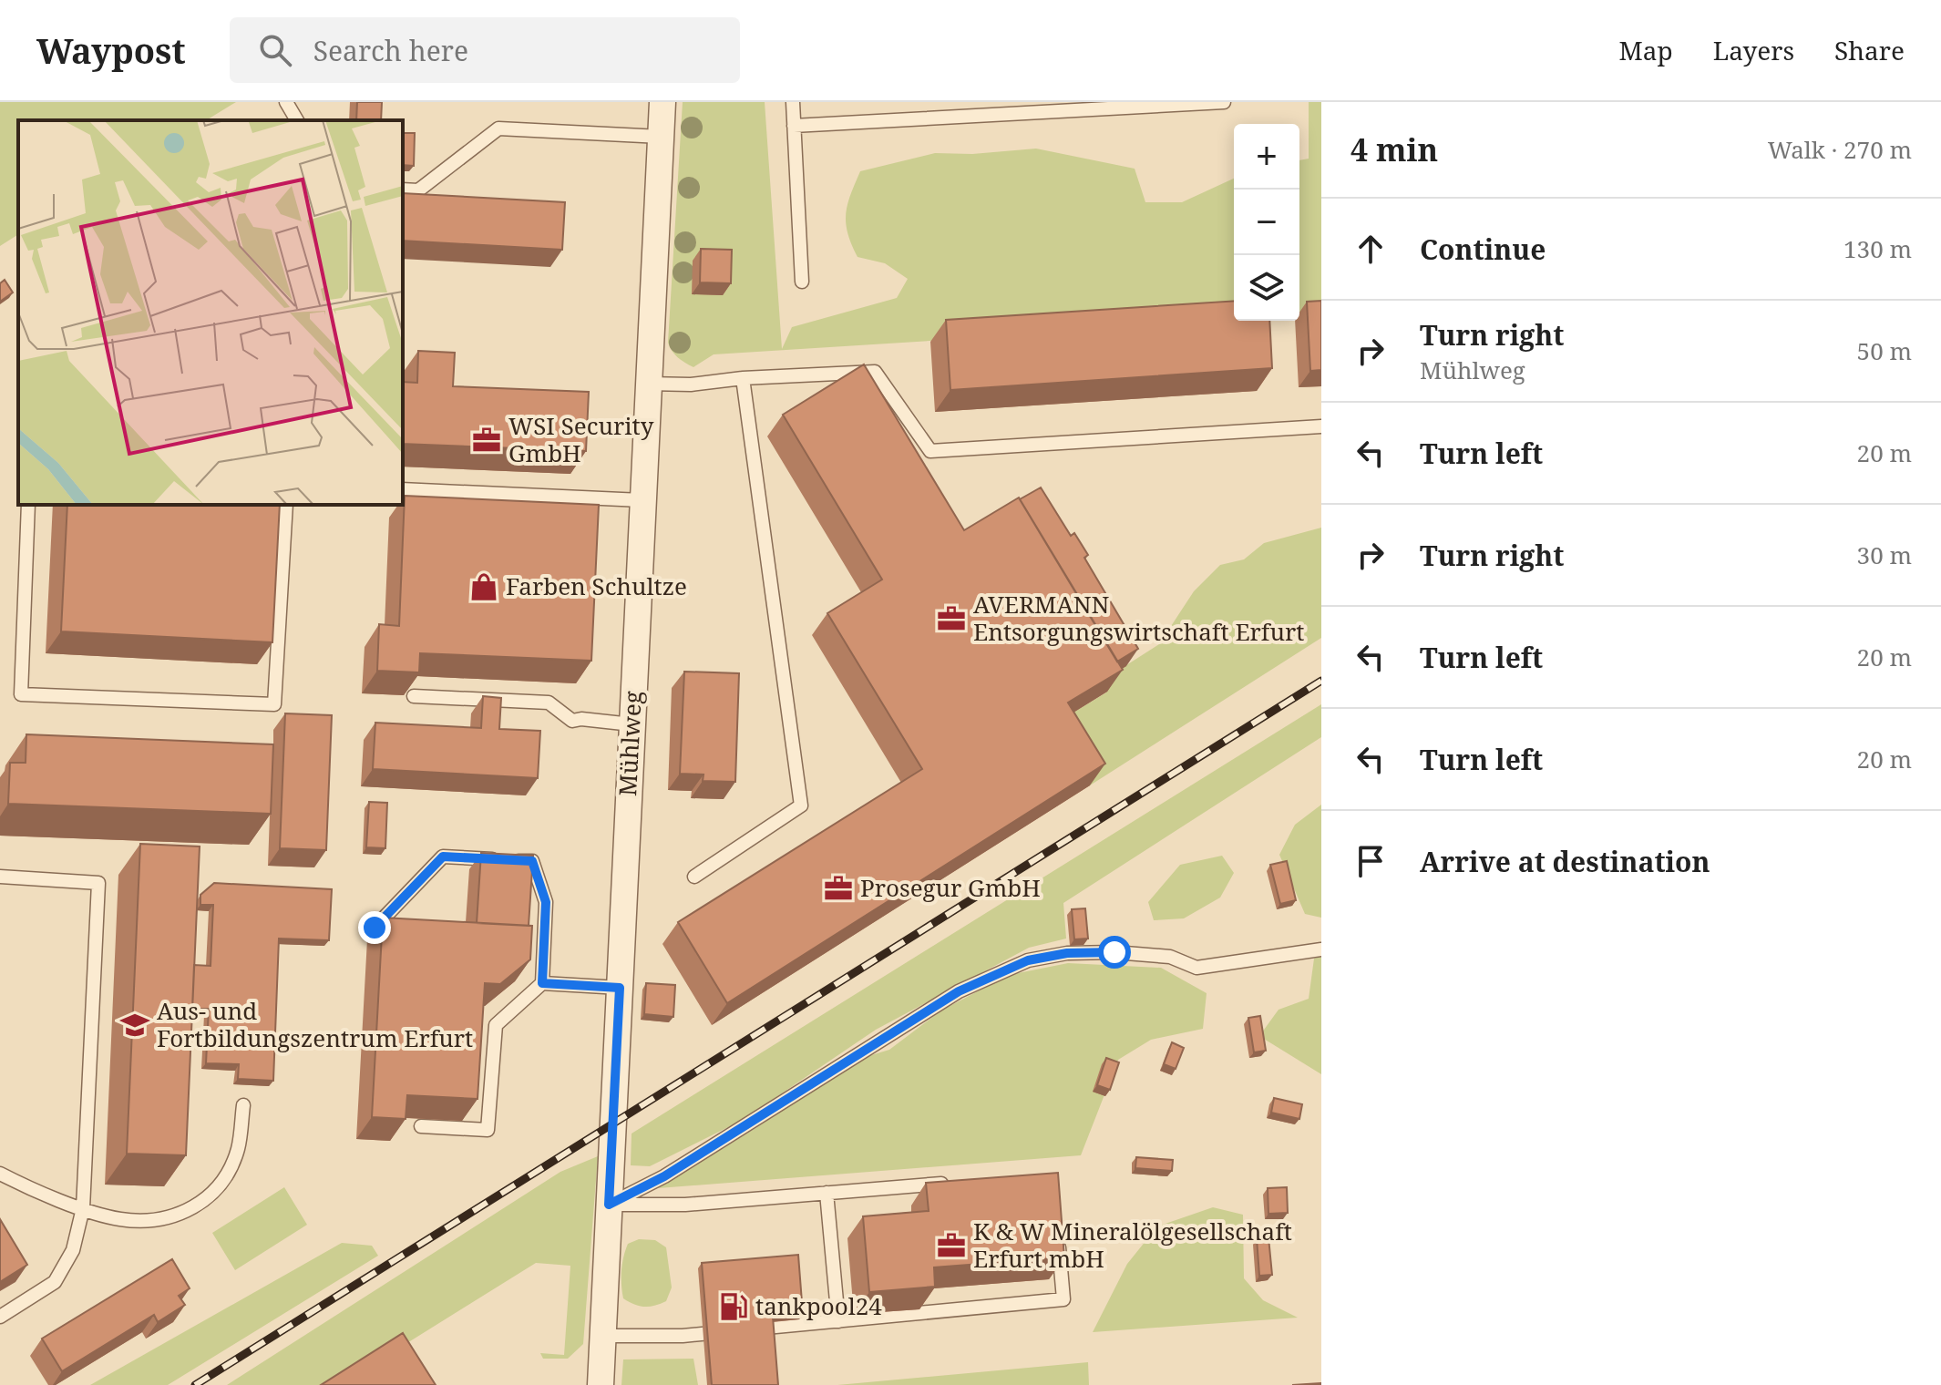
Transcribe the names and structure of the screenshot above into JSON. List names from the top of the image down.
{
  "streets": {
    "street": ["Mühlweg"]
  },
  "places": {
    "office": [
      "WSI Security GmbH",
      "AVERMANN Entsorgungswirtschaft Erfurt",
      "Prosegur GmbH",
      "K & W Mineralölgesellschaft Erfurt mbH"
    ],
    "shop": ["Farben Schultze"],
    "school or university": ["Aus- und Fortbildungszentrum Erfurt"],
    "fuel station": ["tankpool24"]
  },
  "page": {
    "header": "Waypost",
    "search": "Search here",
    "nav": ["Map", "Layers", "Share"],
    "heading": ["4 min", "Walk · 270 m"],
    "map_buttons": ["+", "−"],
    "list": [
      ["Continue", "130 m"],
      ["Turn right", "Mühlweg", "50 m"],
      ["Turn left", "20 m"],
      ["Turn right", "30 m"],
      ["Turn left", "20 m"],
      ["Turn left", "20 m"],
      "Arrive at destination"
    ]
  }
}
